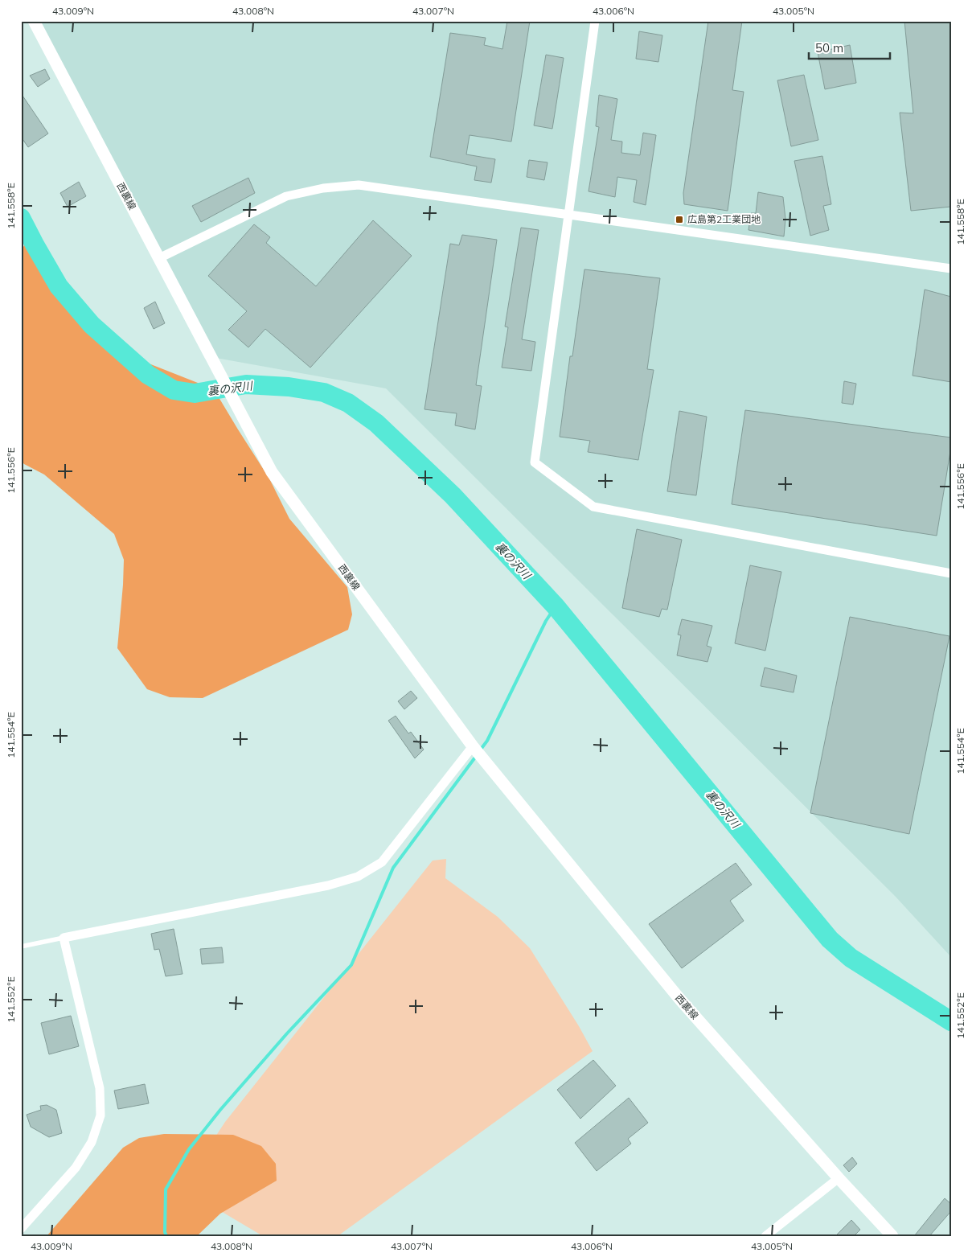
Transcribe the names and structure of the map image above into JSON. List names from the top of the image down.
{
  "streets": {
    "street": ["西裏線"]
  },
  "water": ["裏の沢川"],
  "places": {
    "transit": ["広島第2工業団地"]
  },
  "scale_bar": "50 m",
  "coordinates": [
    "43.009°N",
    "43.008°N",
    "43.007°N",
    "43.006°N",
    "43.005°N",
    "141.558°E",
    "141.556°E",
    "141.554°E",
    "141.552°E"
  ]
}
